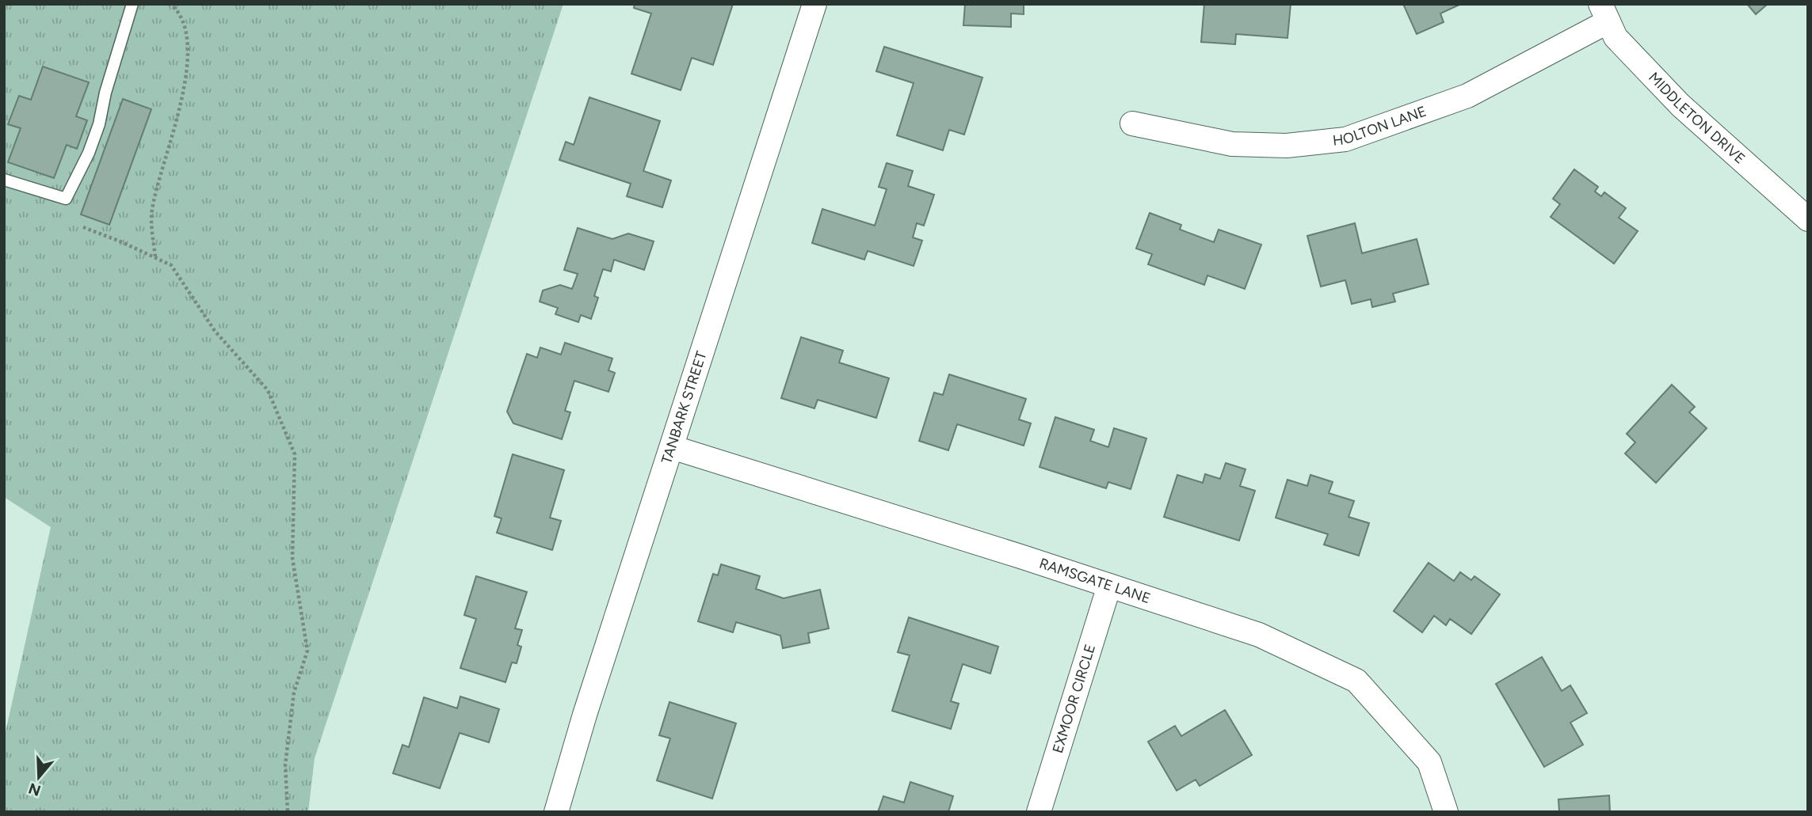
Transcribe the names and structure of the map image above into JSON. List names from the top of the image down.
{
  "streets": {
    "street": [
      "MIDDLETON DRIVE",
      "HOLTON LANE",
      "TANBARK STREET",
      "RAMSGATE LANE",
      "EXMOOR CIRCLE"
    ]
  },
  "crossings": [
    ["MIDDLETON DRIVE", "HOLTON LANE"],
    ["TANBARK STREET", "RAMSGATE LANE"],
    ["RAMSGATE LANE", "EXMOOR CIRCLE"]
  ],
  "north": "bottom"
}
